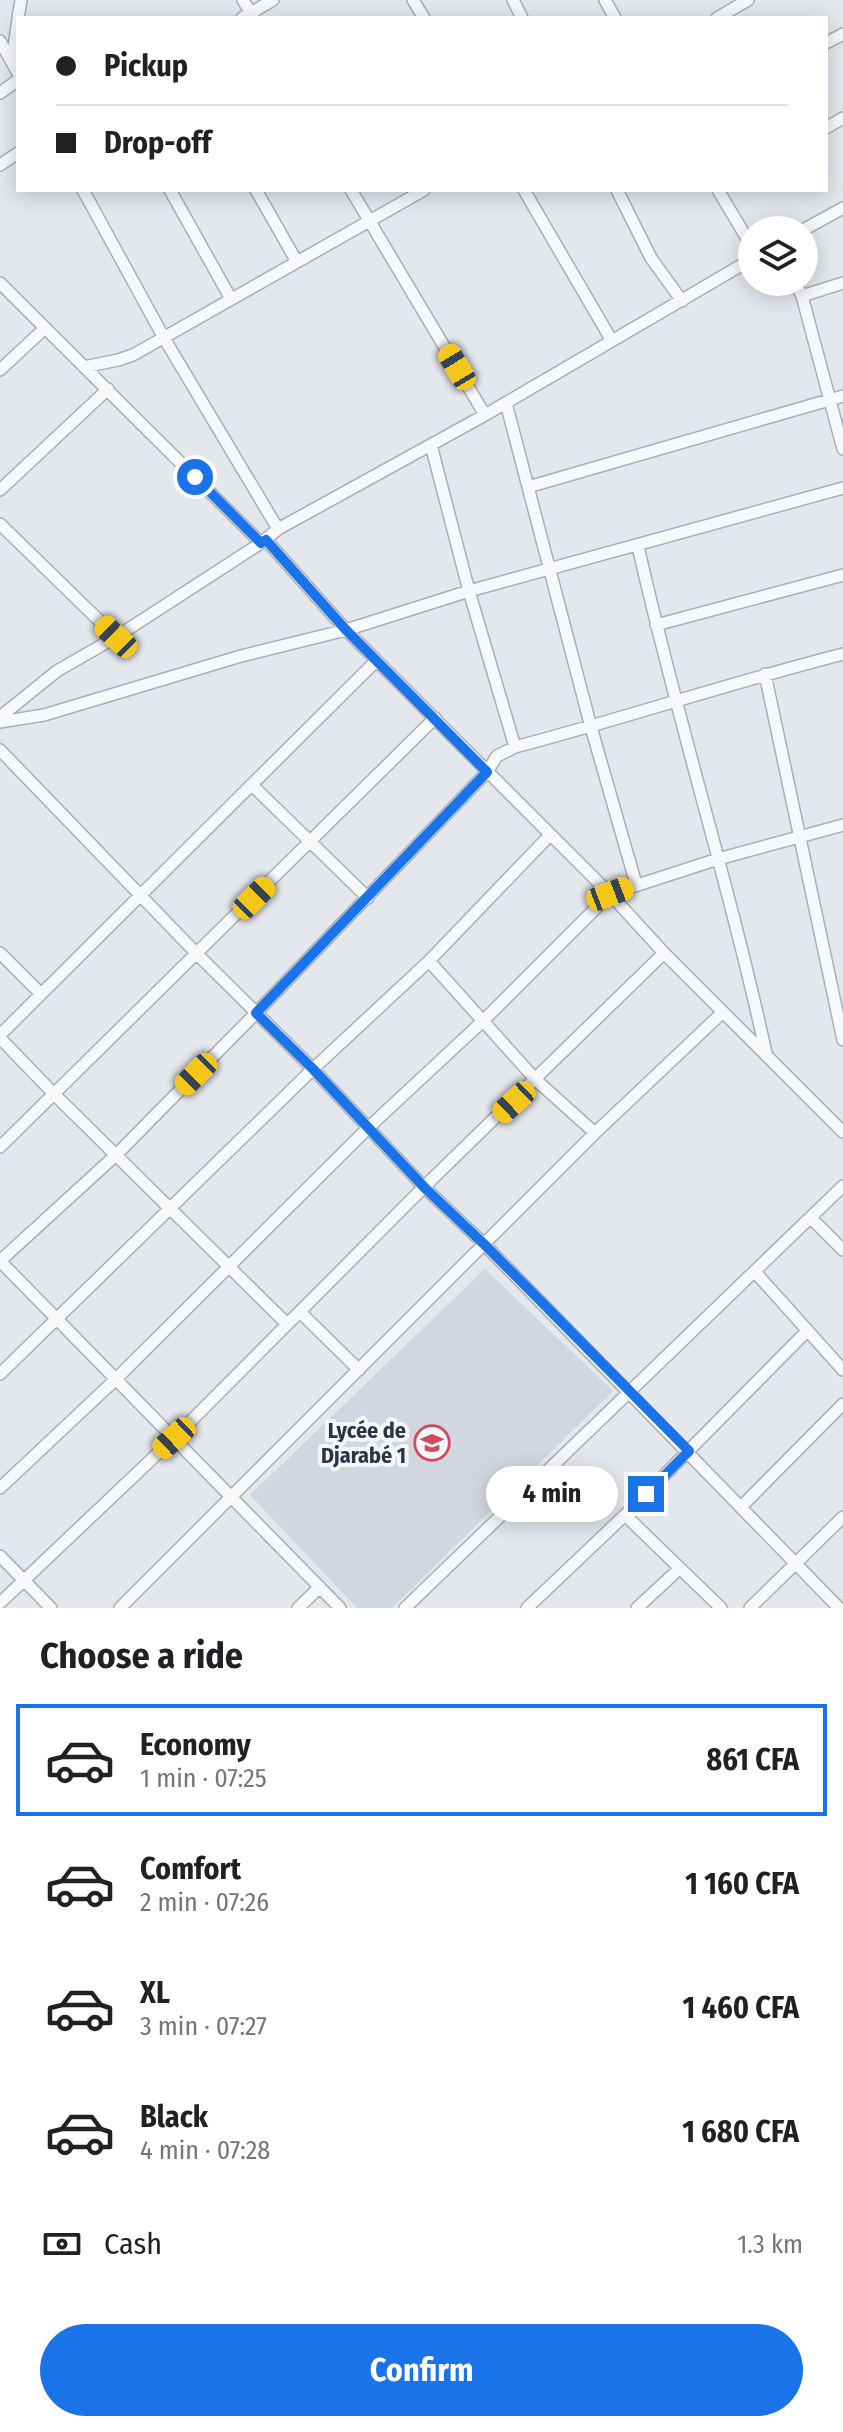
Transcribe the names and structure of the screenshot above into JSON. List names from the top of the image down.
{
  "places": {
    "school or university": ["Lycée de Djarabé 1"]
  },
  "page": {
    "banner": ["Pickup", "Drop-off"],
    "bubble": "4 min",
    "heading": "Choose a ride",
    "list": [
      {
        "name": "Economy",
        "note": "1 min · 07:25",
        "value": "861 CFA"
      },
      {
        "name": "Comfort",
        "note": "2 min · 07:26",
        "value": "1 160 CFA"
      },
      {
        "name": "XL",
        "note": "3 min · 07:27",
        "value": "1 460 CFA"
      },
      {
        "name": "Black",
        "note": "4 min · 07:28",
        "value": "1 680 CFA"
      }
    ],
    "pay": ["Cash", "1.3 km"],
    "buttons": "Confirm"
  }
}
